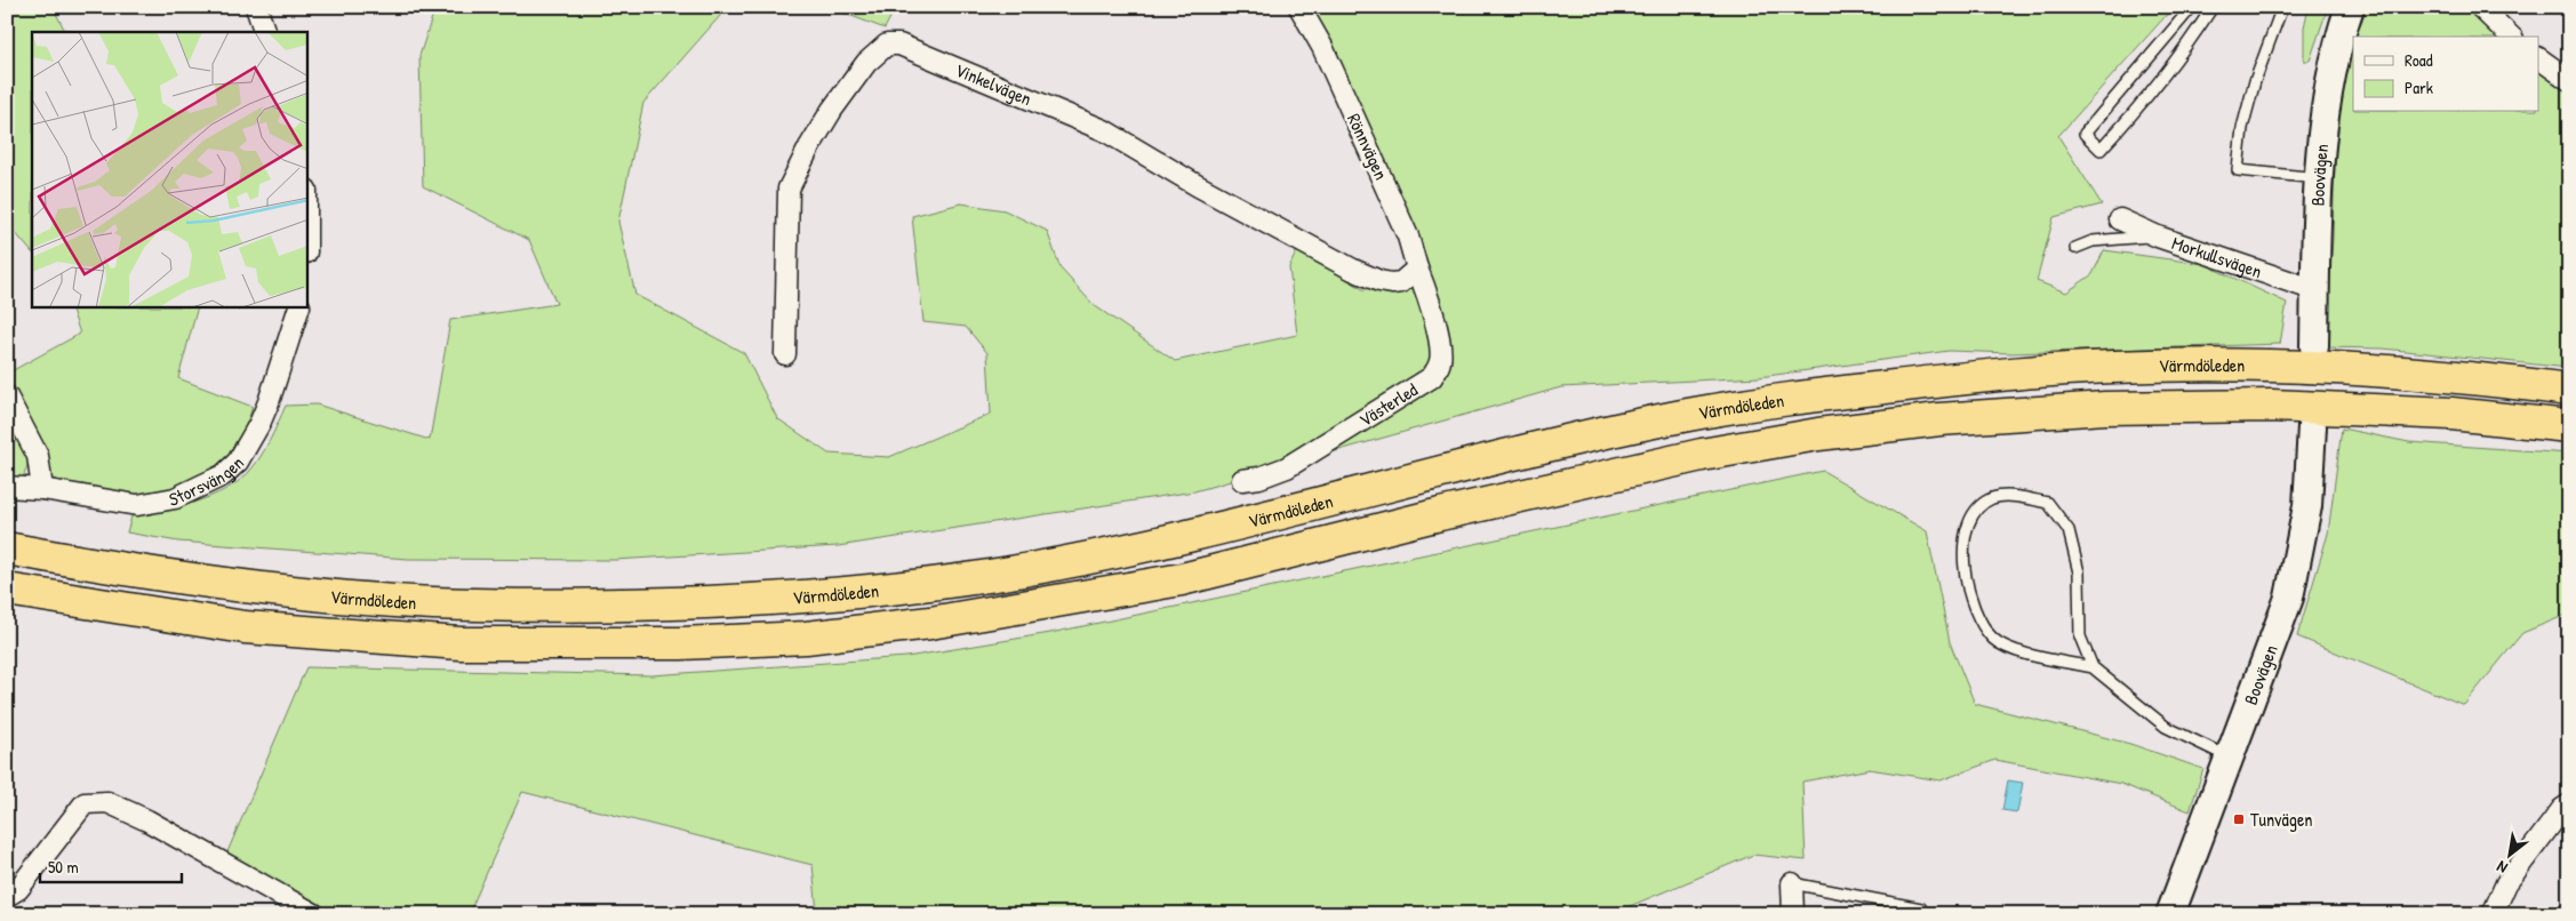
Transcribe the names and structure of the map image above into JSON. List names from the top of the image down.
{
  "streets": {
    "highway": ["Värmdöleden"],
    "street": [
      "Vinkelvägen",
      "Rönnvägen",
      "Boovägen",
      "Morkullsvägen",
      "Västerled",
      "Storsvängen"
    ]
  },
  "crossings": [
    ["Vinkelvägen", "Rönnvägen"],
    ["Vinkelvägen", "Västerled"],
    ["Rönnvägen", "Västerled"],
    ["Boovägen", "Morkullsvägen"]
  ],
  "places": {
    "transit": ["Tunvägen"]
  },
  "legend": ["Road", "Park"],
  "scale_bar": "50 m",
  "north": "bottom left"
}
